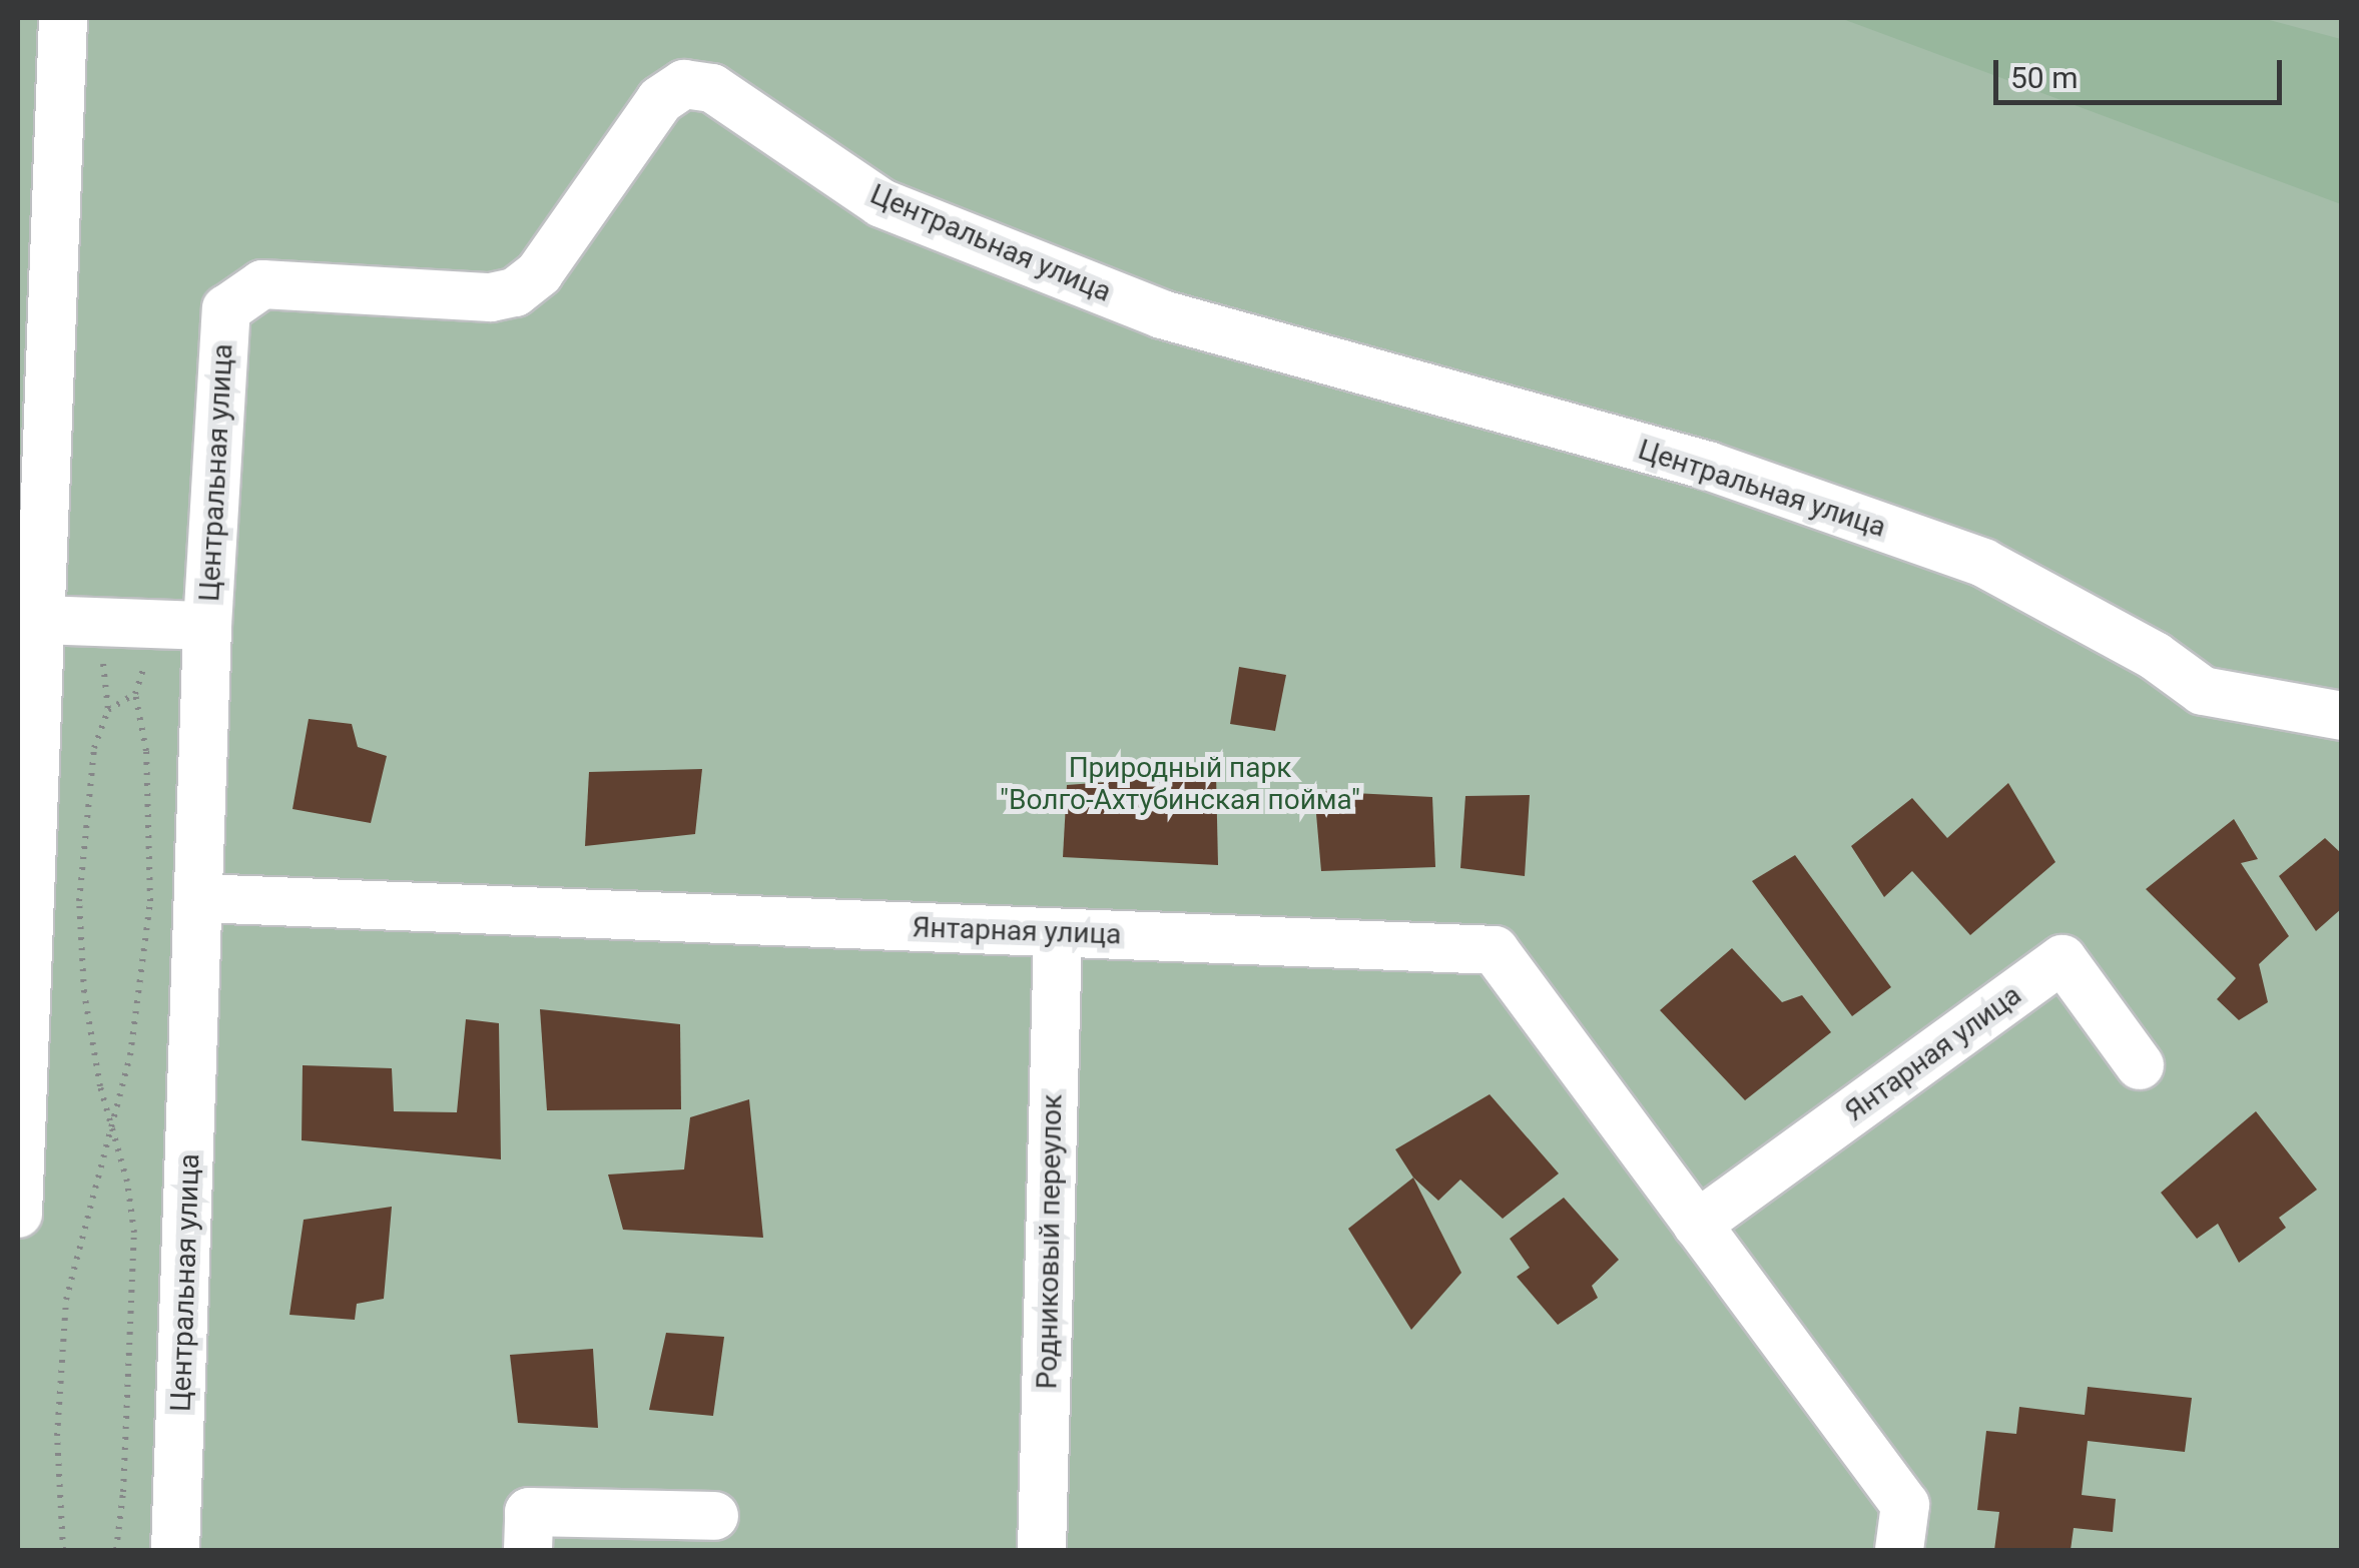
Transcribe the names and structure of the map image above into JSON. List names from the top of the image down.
{
  "streets": {
    "street": ["Центральная улица", "Янтарная улица", "Родниковый переулок"]
  },
  "crossings": [
    ["Центральная улица", "Янтарная улица"],
    ["Янтарная улица", "Родниковый переулок"]
  ],
  "parks": ["Природный парк \"Волго-Ахтубинская пойма\""],
  "scale_bar": "50 m"
}
